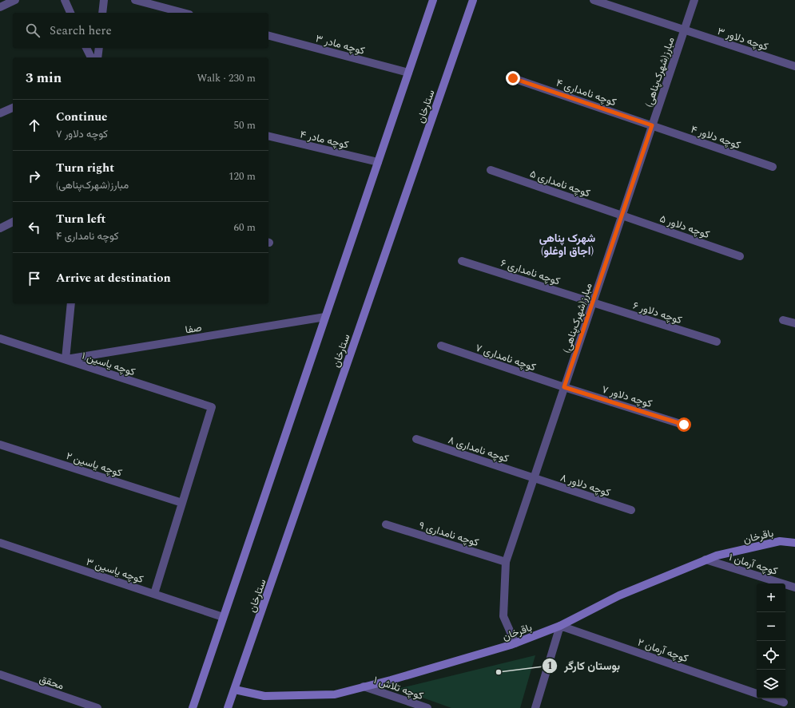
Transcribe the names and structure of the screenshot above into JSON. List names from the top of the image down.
{
  "streets": {
    "main road": ["ستارخان", "باقرخان"],
    "street": [
      "کوچه دلاور ۳",
      "کوچه مادر ۳",
      "مبارز(شهرک‌پناهی)",
      "کوچه نامداری ۴",
      "کوچه دلاور ۴",
      "کوچه مادر ۴",
      "کوچه نامداری ۵",
      "کوچه دلاور ۵",
      "کوچه نامداری ۶",
      "کوچه دلاور ۶",
      "صفا",
      "کوچه نامداری ۷",
      "کوچه یاسین ۱",
      "کوچه دلاور ۷",
      "کوچه نامداری ۸",
      "کوچه یاسین ۲",
      "کوچه دلاور ۸",
      "کوچه نامداری ۹",
      "کوچه آرمان ۱",
      "کوچه یاسین ۳",
      "کوچه آرمان ۲",
      "محقق",
      "کوچه تلاش ۱"
    ]
  },
  "crossings": [
    ["کوچه دلاور ۳", "مبارز(شهرک‌پناهی)"],
    ["مبارز(شهرک‌پناهی)", "کوچه نامداری ۴"],
    ["مبارز(شهرک‌پناهی)", "کوچه دلاور ۴"],
    ["مبارز(شهرک‌پناهی)", "کوچه نامداری ۵"],
    ["مبارز(شهرک‌پناهی)", "کوچه دلاور ۵"],
    ["مبارز(شهرک‌پناهی)", "کوچه نامداری ۶"],
    ["مبارز(شهرک‌پناهی)", "کوچه دلاور ۶"],
    ["مبارز(شهرک‌پناهی)", "کوچه نامداری ۷"],
    ["مبارز(شهرک‌پناهی)", "کوچه دلاور ۷"],
    ["مبارز(شهرک‌پناهی)", "کوچه نامداری ۸"],
    ["مبارز(شهرک‌پناهی)", "کوچه دلاور ۸"],
    ["مبارز(شهرک‌پناهی)", "کوچه نامداری ۹"],
    ["مبارز(شهرک‌پناهی)", "باقرخان"],
    ["کوچه نامداری ۴", "کوچه دلاور ۴"],
    ["ستارخان", "باقرخان"],
    ["کوچه نامداری ۵", "کوچه دلاور ۵"],
    ["کوچه نامداری ۶", "کوچه دلاور ۶"],
    ["صفا", "کوچه یاسین ۱"],
    ["کوچه نامداری ۷", "کوچه دلاور ۷"],
    ["کوچه یاسین ۱", "کوچه یاسین ۲"],
    ["کوچه نامداری ۸", "کوچه دلاور ۸"],
    ["باقرخان", "کوچه آرمان ۱"],
    ["باقرخان", "کوچه آرمان ۲"],
    ["باقرخان", "کوچه تلاش ۱"]
  ],
  "districts": ["شهرک پناهی (اجاق اوغلو)"],
  "places": ["بوستان کارگر"],
  "page": {
    "search": "Search here",
    "heading": ["3 min", "Walk · 230 m"],
    "list": [
      ["Continue", "کوچه دلاور ۷", "50 m"],
      ["Turn right", "مبارز(شهرک‌پناهی)", "120 m"],
      ["Turn left", "کوچه نامداری ۴", "60 m"],
      "Arrive at destination"
    ],
    "map_buttons": ["+", "−"]
  }
}
